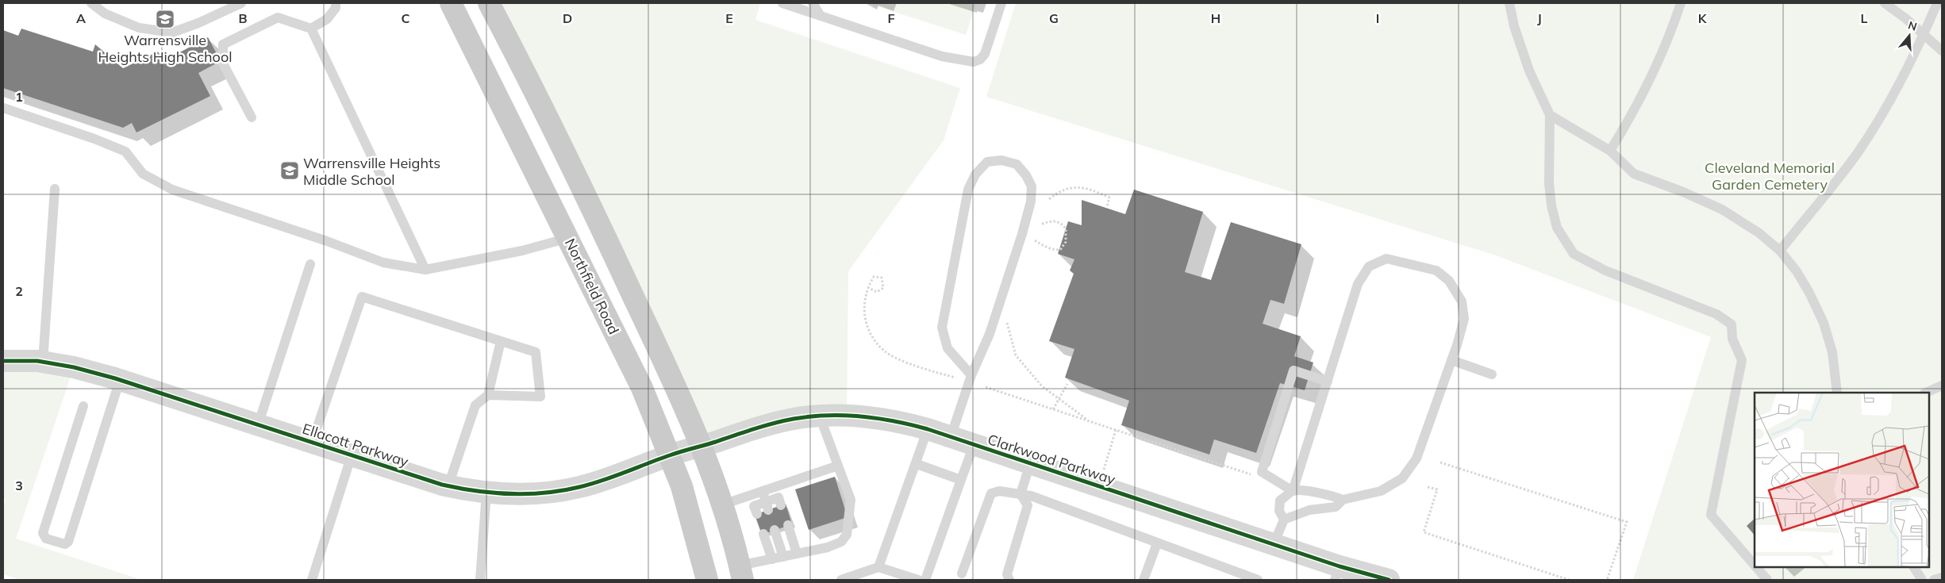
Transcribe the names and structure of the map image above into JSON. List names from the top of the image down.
{
  "streets": {
    "main road": ["Northfield Road"],
    "street": ["Ellacott Parkway", "Clarkwood Parkway"]
  },
  "crossings": [
    ["Northfield Road", "Ellacott Parkway"],
    ["Ellacott Parkway", "Clarkwood Parkway"]
  ],
  "parks": ["Cleveland Memorial Garden Cemetery"],
  "places": {
    "school or university": ["Warrensville Heights High School", "Warrensville Heights Middle School"]
  },
  "north": "top",
  "grid": {
    "columns": [
      "A",
      "B",
      "C",
      "D",
      "E",
      "F",
      "G",
      "H",
      "I",
      "J",
      "K",
      "L"
    ],
    "rows": ["1", "2", "3"]
  }
}
